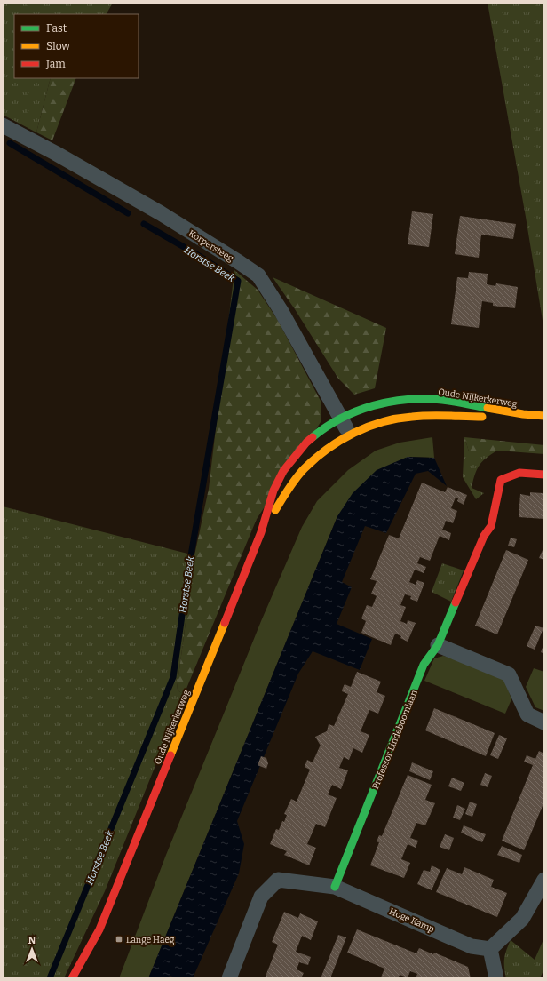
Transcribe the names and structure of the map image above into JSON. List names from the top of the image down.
{
  "streets": {
    "street": [
      "Korpersteeg",
      "Oude Nijkerkerweg",
      "Professor Lindeboomlaan",
      "Hoge Kamp"
    ]
  },
  "crossings": [
    ["Korpersteeg", "Oude Nijkerkerweg"],
    ["Professor Lindeboomlaan", "Hoge Kamp"]
  ],
  "water": ["Horstse Beek"],
  "places": {
    "transit": ["Lange Haeg"]
  },
  "legend": ["Fast", "Slow", "Jam"],
  "north": "top"
}
